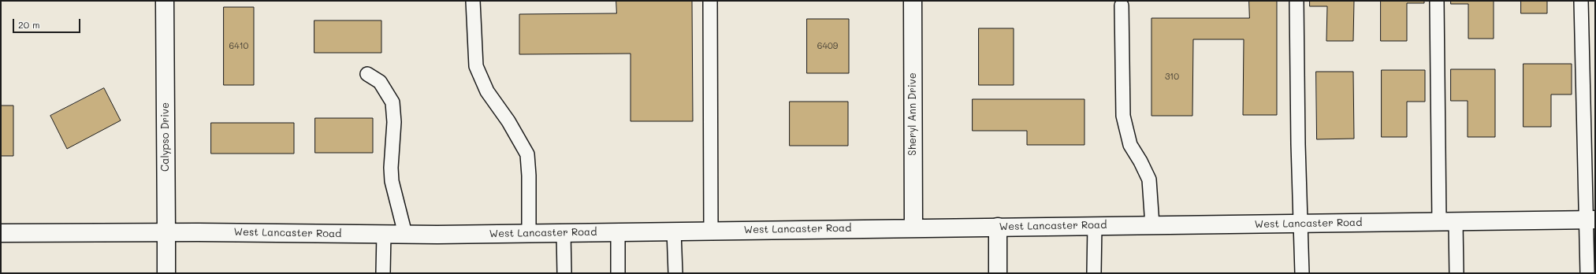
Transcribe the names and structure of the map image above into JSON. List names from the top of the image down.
{
  "streets": {
    "street": ["Sheryl Ann Drive", "Calypso Drive", "West Lancaster Road"]
  },
  "crossings": [
    ["Sheryl Ann Drive", "West Lancaster Road"],
    ["Calypso Drive", "West Lancaster Road"]
  ],
  "house_numbers": ["6410", "6409", "310"],
  "scale_bar": "20 m"
}
